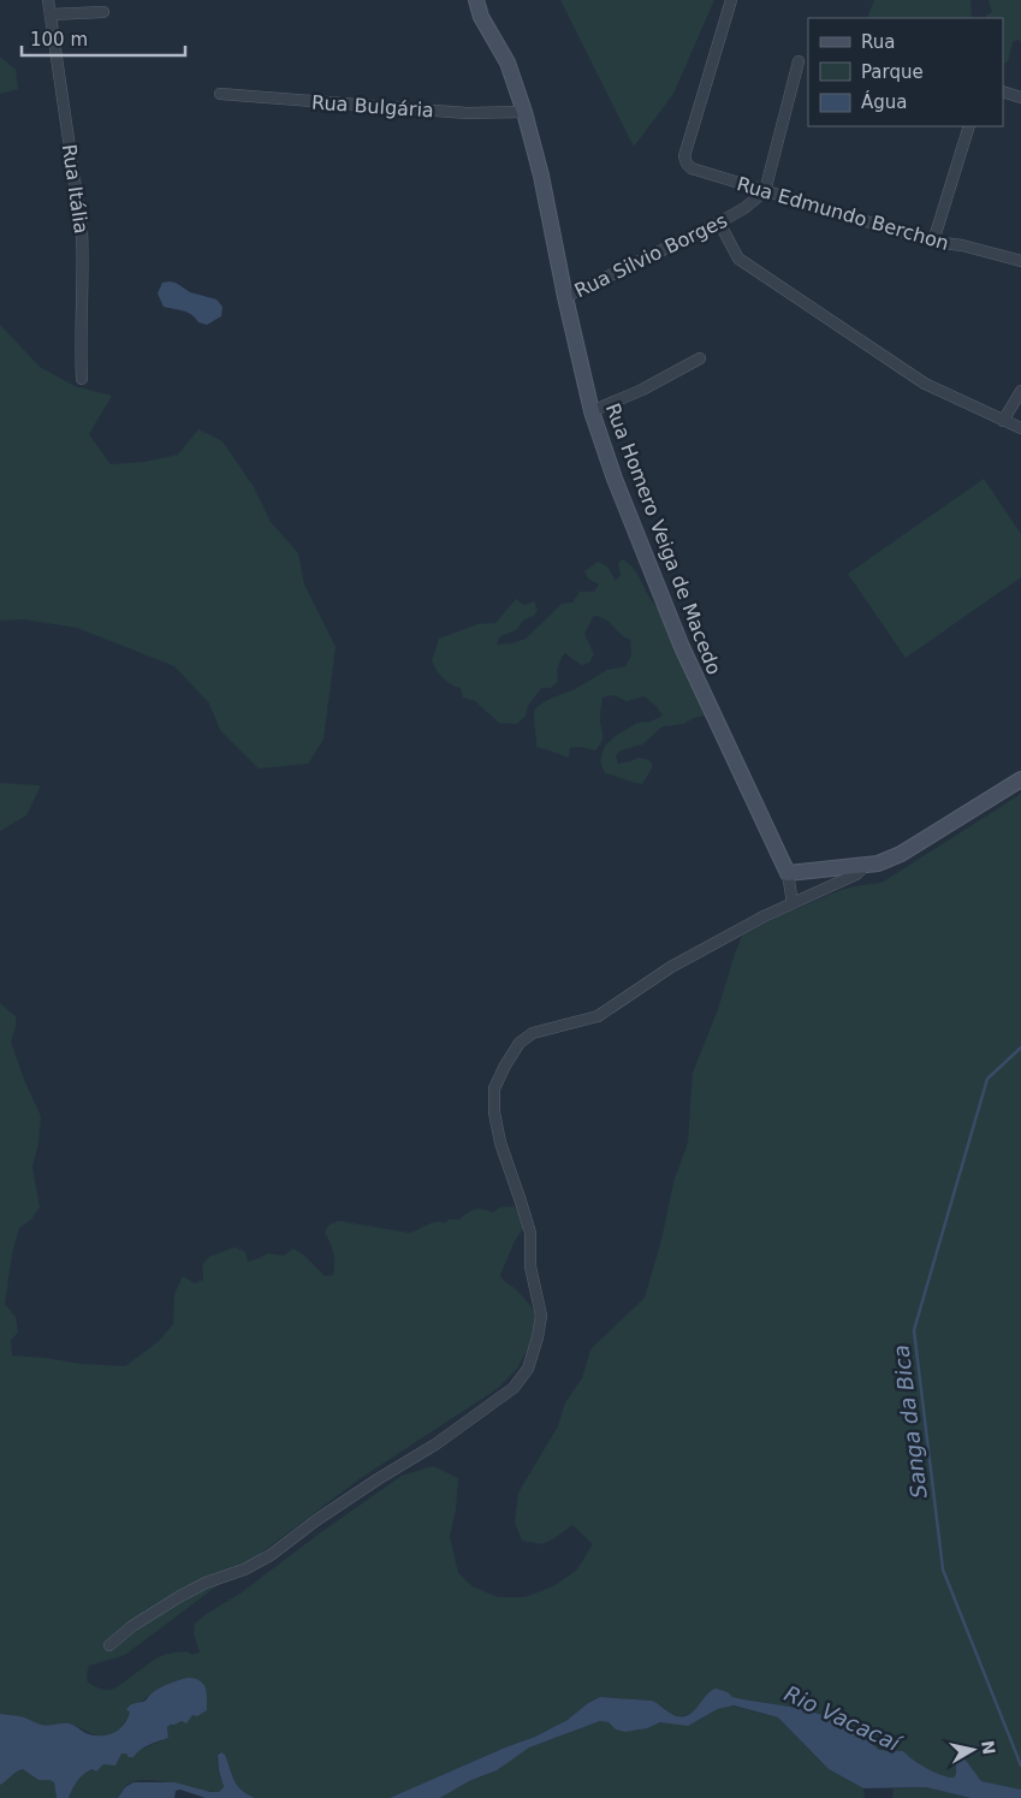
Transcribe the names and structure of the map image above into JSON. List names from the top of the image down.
{
  "streets": {
    "street": [
      "Rua Bulgária",
      "Rua Itália",
      "Rua Edmundo Berchon",
      "Rua Silvio Borges",
      "Rua Homero Veiga de Macedo"
    ]
  },
  "crossings": [
    ["Rua Bulgária", "Rua Homero Veiga de Macedo"],
    ["Rua Edmundo Berchon", "Rua Silvio Borges"],
    ["Rua Silvio Borges", "Rua Homero Veiga de Macedo"]
  ],
  "water": ["Sanga da Bica", "Rio Vacacaí"],
  "legend": ["Rua", "Parque", "Água"],
  "scale_bar": "100 m",
  "north": "right"
}
